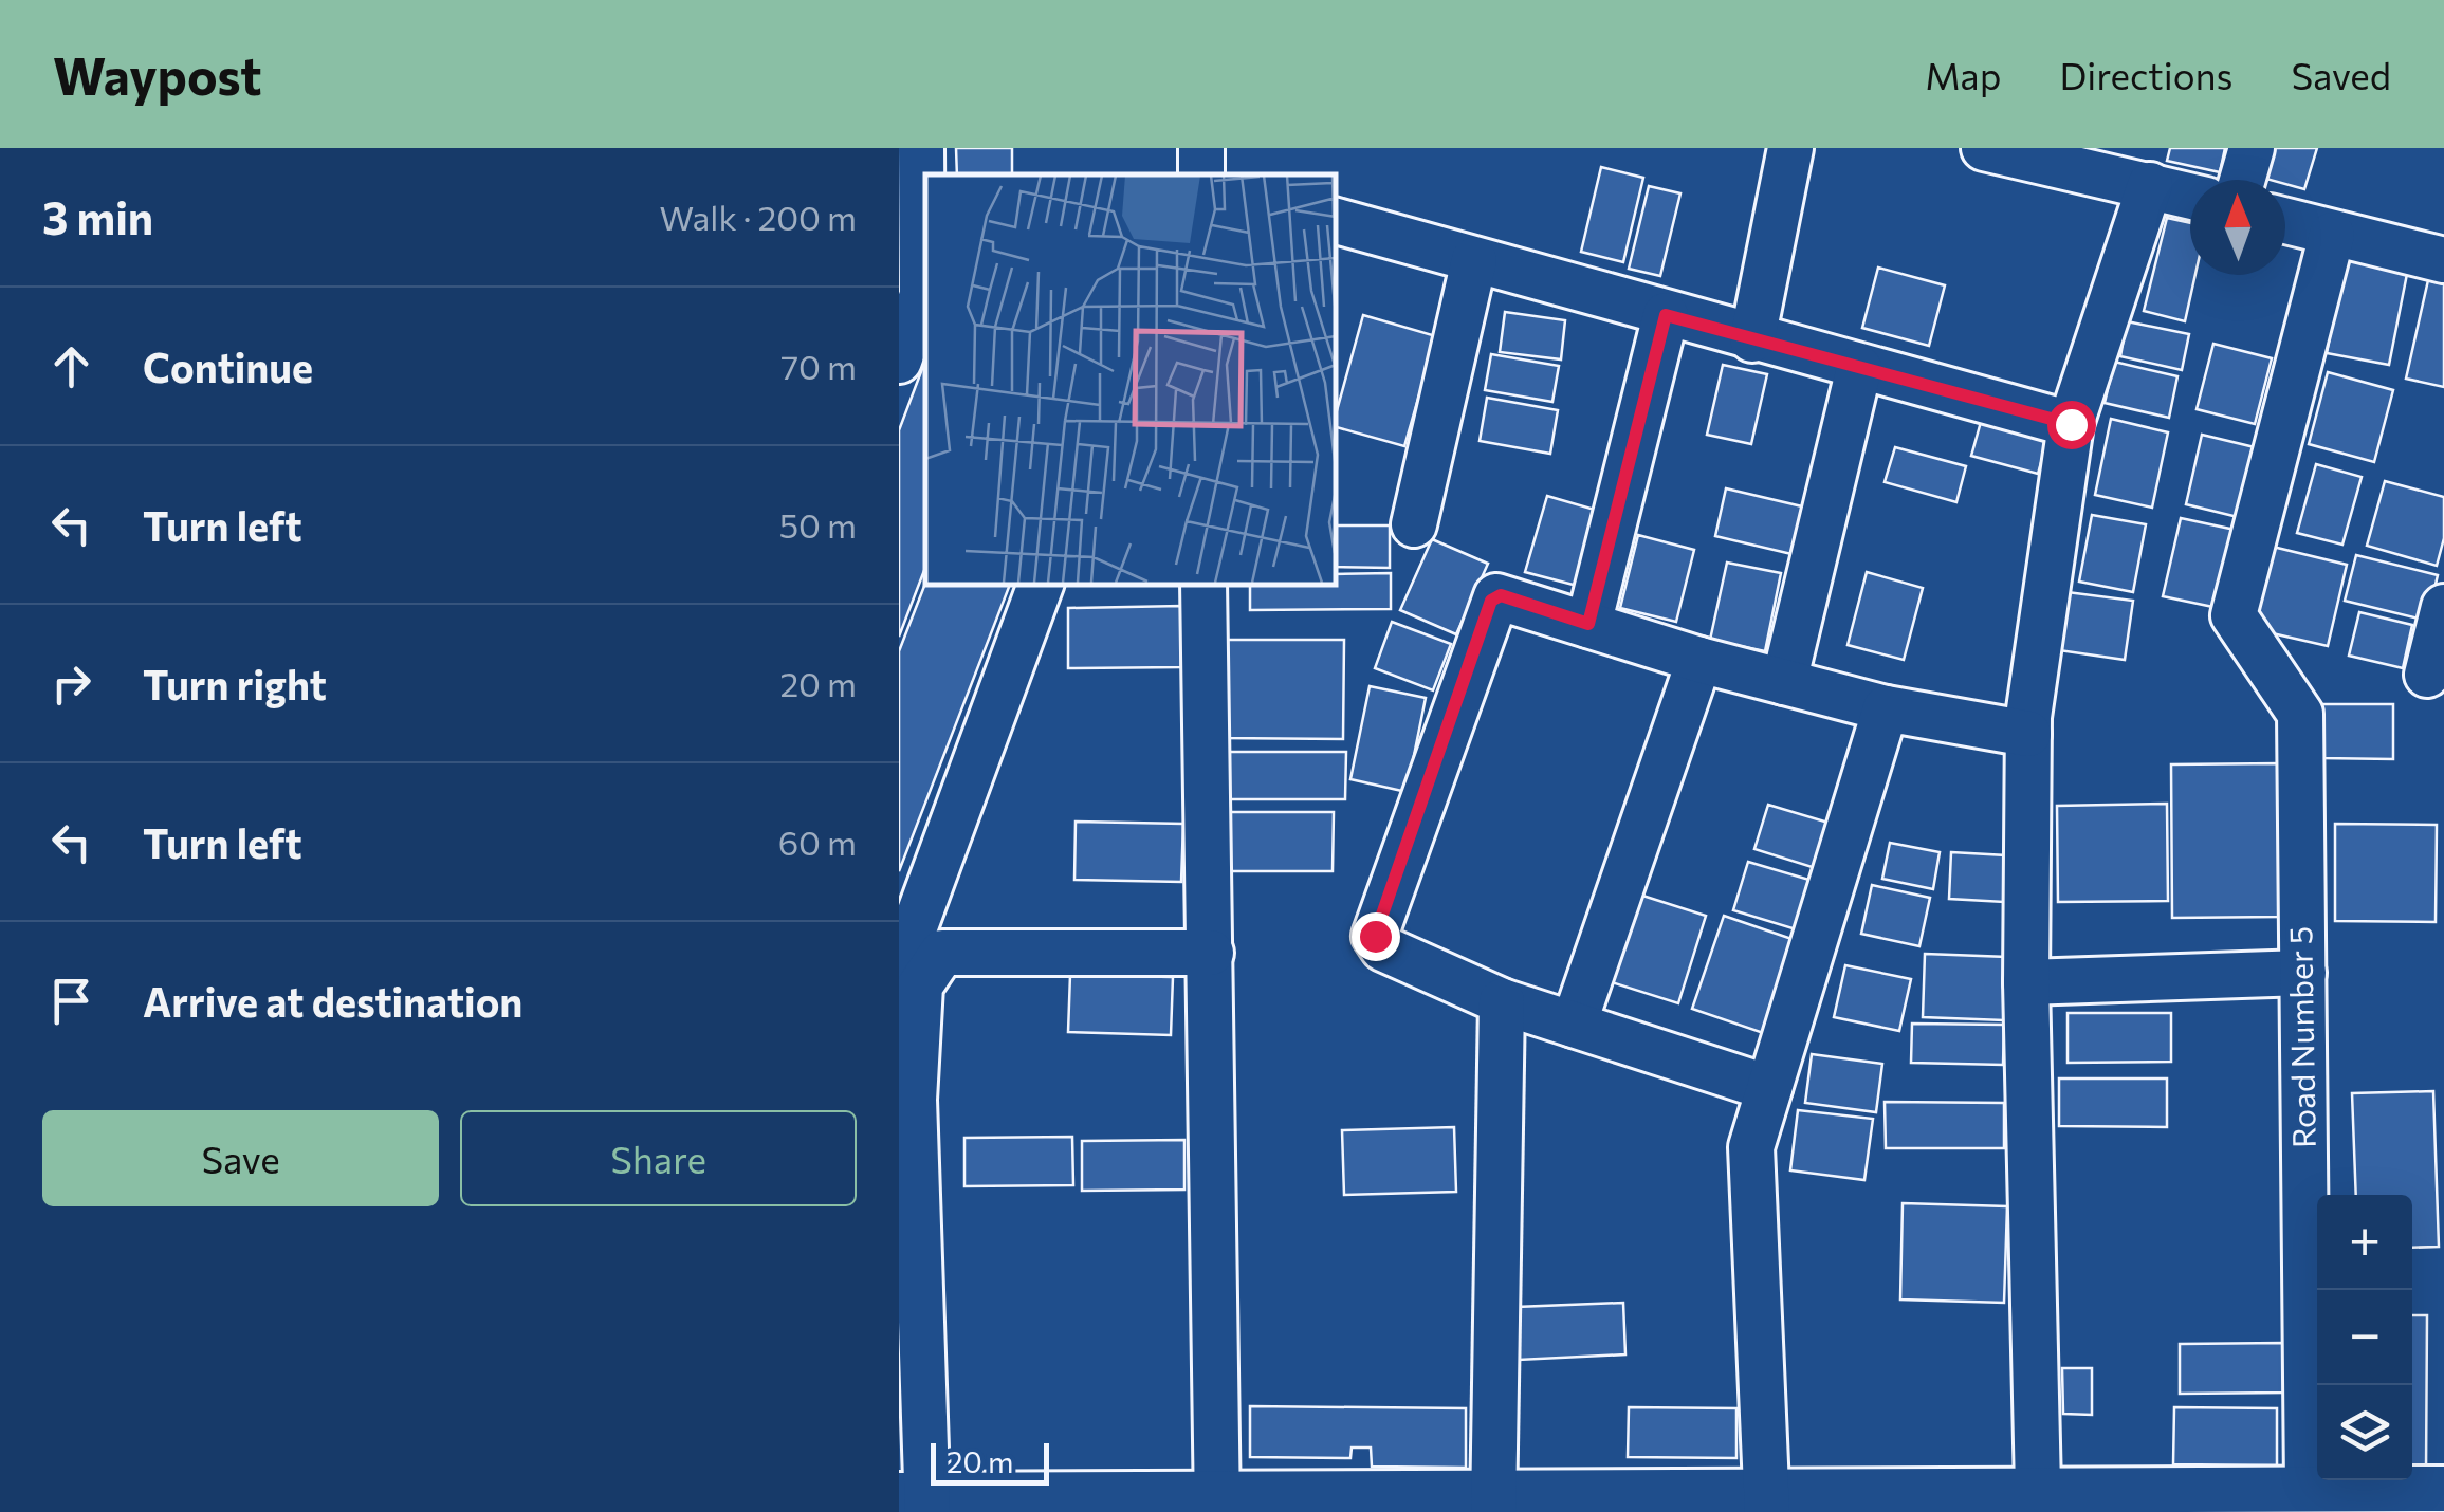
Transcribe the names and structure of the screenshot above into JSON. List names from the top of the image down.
{
  "streets": {
    "street": ["Road Number 5"]
  },
  "scale_bar": "20 m",
  "north": "top",
  "page": {
    "header": "Waypost",
    "nav": ["Map", "Directions", "Saved"],
    "heading": ["3 min", "Walk · 200 m"],
    "list": [
      ["Continue", "70 m"],
      ["Turn left", "50 m"],
      ["Turn right", "20 m"],
      ["Turn left", "60 m"],
      "Arrive at destination"
    ],
    "buttons": ["Save", "Share"],
    "map_buttons": ["+", "−"],
    "scale": "20 m"
  }
}
